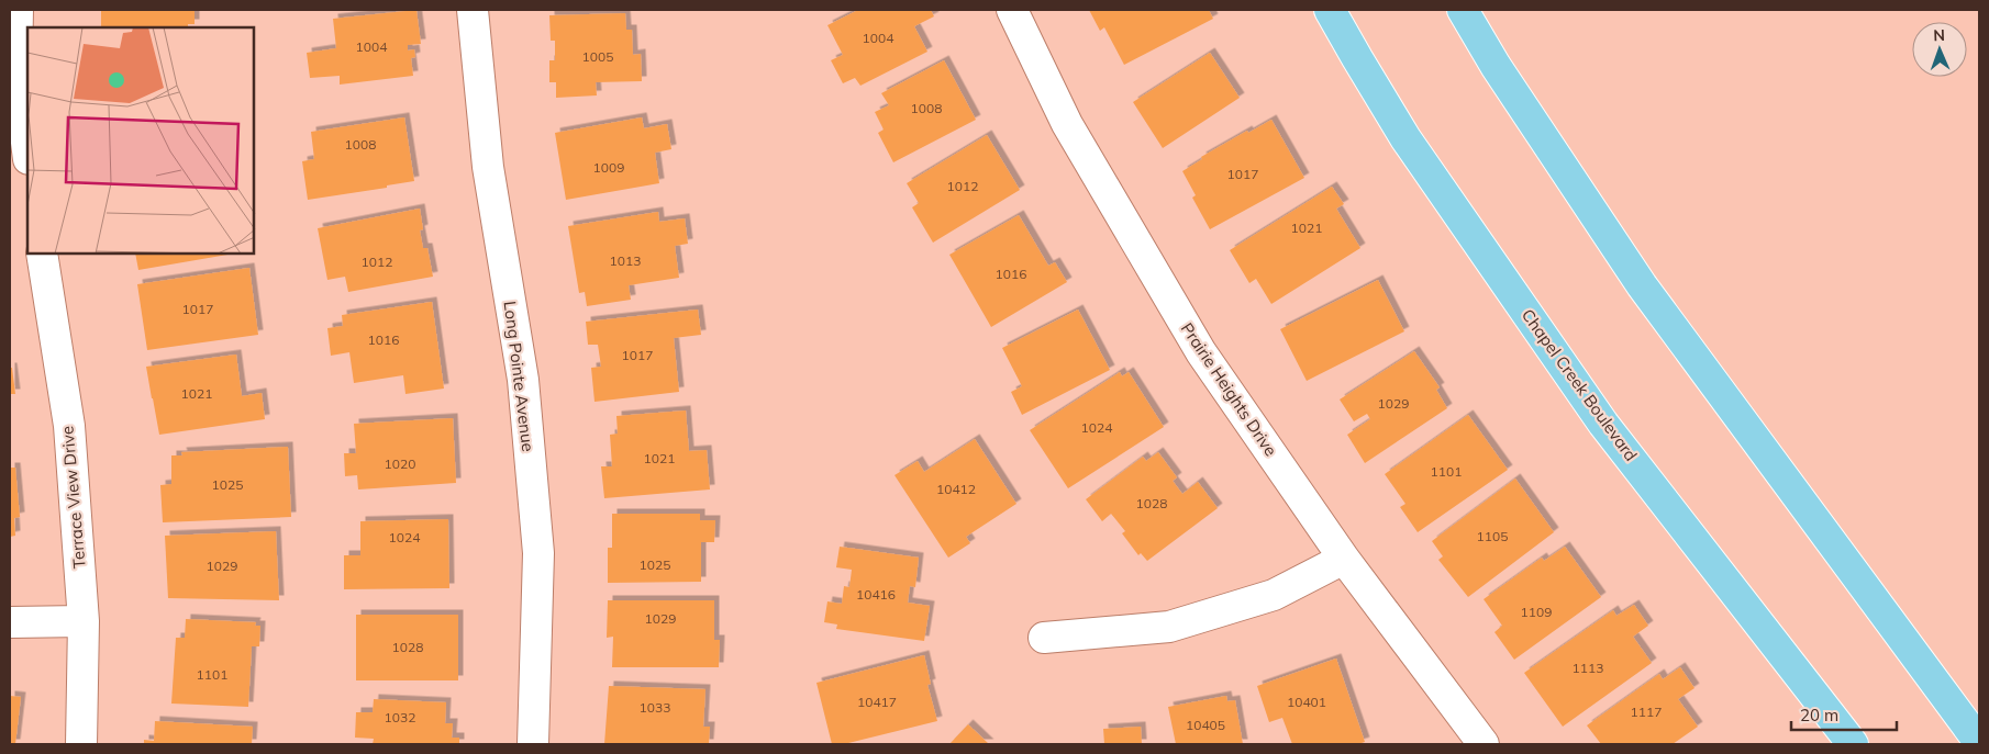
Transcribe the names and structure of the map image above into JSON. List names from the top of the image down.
{
  "streets": {
    "main road": ["Chapel Creek Boulevard"],
    "street": ["Long Pointe Avenue", "Prairie Heights Drive", "Terrace View Drive"]
  },
  "house_numbers": [
    "1004",
    "1004",
    "1005",
    "1008",
    "1008",
    "1009",
    "1017",
    "1012",
    "1021",
    "1013",
    "1012",
    "1016",
    "1017",
    "1016",
    "1017",
    "1021",
    "1029",
    "1024",
    "1021",
    "1020",
    "1101",
    "1025",
    "10412",
    "1028",
    "1105",
    "1024",
    "1025",
    "1029",
    "10416",
    "1109",
    "1029",
    "1028",
    "1113",
    "1101",
    "10417",
    "10401",
    "1033",
    "1117",
    "1032",
    "10405"
  ],
  "scale_bar": "20 m",
  "north": "top"
}
